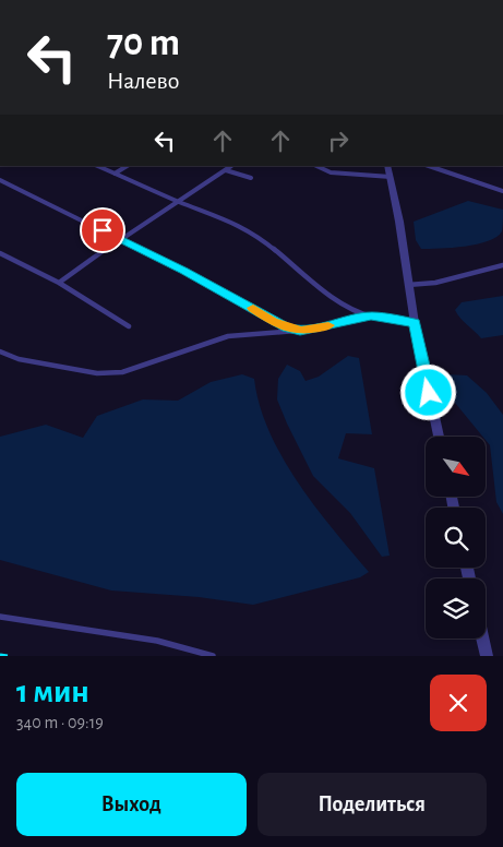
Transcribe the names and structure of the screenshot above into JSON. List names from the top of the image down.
{
  "north": "bottom right",
  "page": {
    "turn": ["70 m", "Налево"],
    "heading": ["1 мин", "340 m · 09:19"],
    "buttons": ["Выход", "Поделиться"]
  }
}
